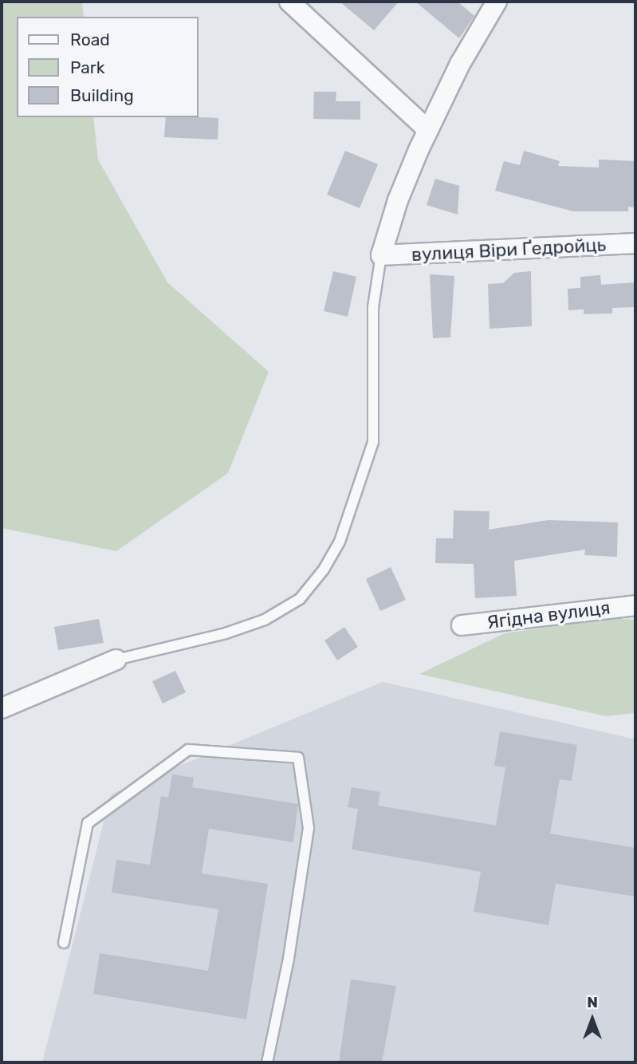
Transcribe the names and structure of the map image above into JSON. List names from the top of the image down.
{
  "streets": {
    "street": ["вулиця Віри Ґедройць", "Ягідна вулиця"]
  },
  "legend": ["Road", "Park", "Building"],
  "north": "top"
}
